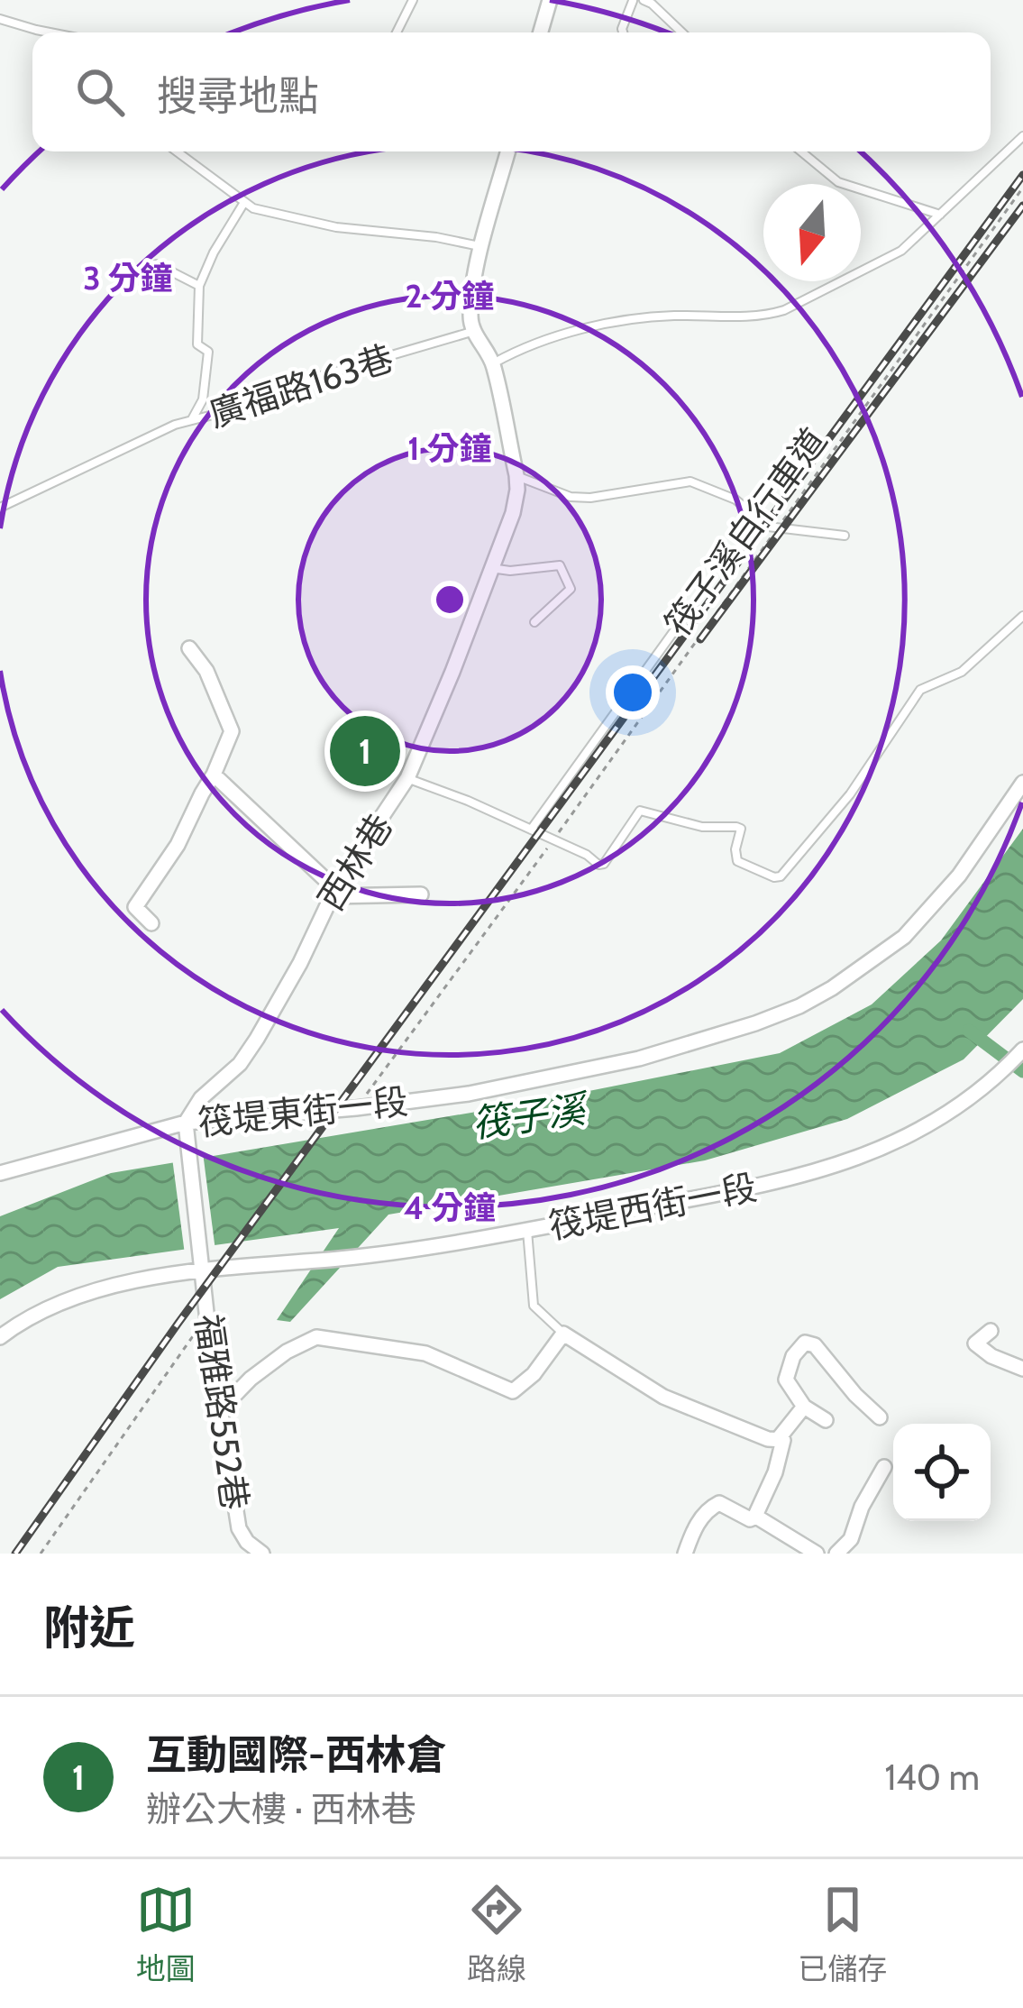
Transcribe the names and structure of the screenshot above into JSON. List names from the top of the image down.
{
  "streets": {
    "street": [
      "西林巷",
      "筏堤東街一段",
      "筏堤西街一段",
      "福雅路552巷"
    ],
    "lane": ["廣福路163巷"],
    "path": ["筏子溪自行車道"]
  },
  "crossings": [
    ["廣福路163巷", "西林巷"],
    ["筏子溪自行車道", "筏堤東街一段"],
    ["西林巷", "筏堤東街一段"],
    ["西林巷", "福雅路552巷"],
    ["筏堤東街一段", "福雅路552巷"],
    ["筏堤西街一段", "福雅路552巷"]
  ],
  "water": ["筏子溪"],
  "north": "bottom",
  "page": {
    "search": "搜尋地點",
    "pins": "1",
    "heading": "附近",
    "list": [
      {
        "mark": "1",
        "name": "互動國際-西林倉",
        "note": "辦公大樓 · 西林巷",
        "value": "140 m"
      }
    ],
    "nav": ["地圖", "路線", "已儲存"]
  },
  "rings": [
    "3 分鐘",
    "2 分鐘",
    "1 分鐘",
    "4 分鐘"
  ]
}
